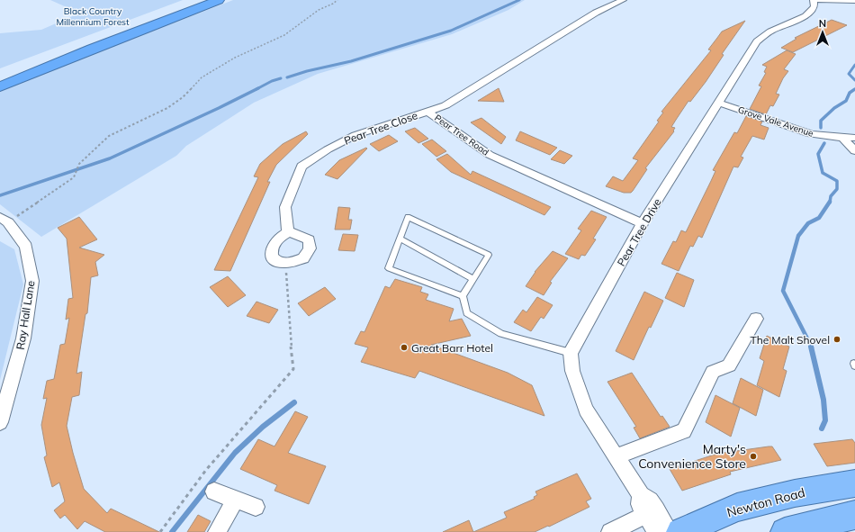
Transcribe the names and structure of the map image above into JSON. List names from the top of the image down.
{
  "streets": {
    "highway": ["Newton Road"],
    "street": [
      "Grove Vale Avenue",
      "Pear Tree Close",
      "Pear Tree Road",
      "Pear Tree Drive",
      "Ray Hall Lane"
    ]
  },
  "crossings": [
    ["Grove Vale Avenue", "Pear Tree Drive"],
    ["Pear Tree Close", "Pear Tree Road"],
    ["Pear Tree Road", "Pear Tree Drive"]
  ],
  "parks": ["Black Country Millennium Forest"],
  "places": ["The Malt Shovel", "Great Barr Hotel", "Marty's Convenience Store"],
  "north": "top"
}
